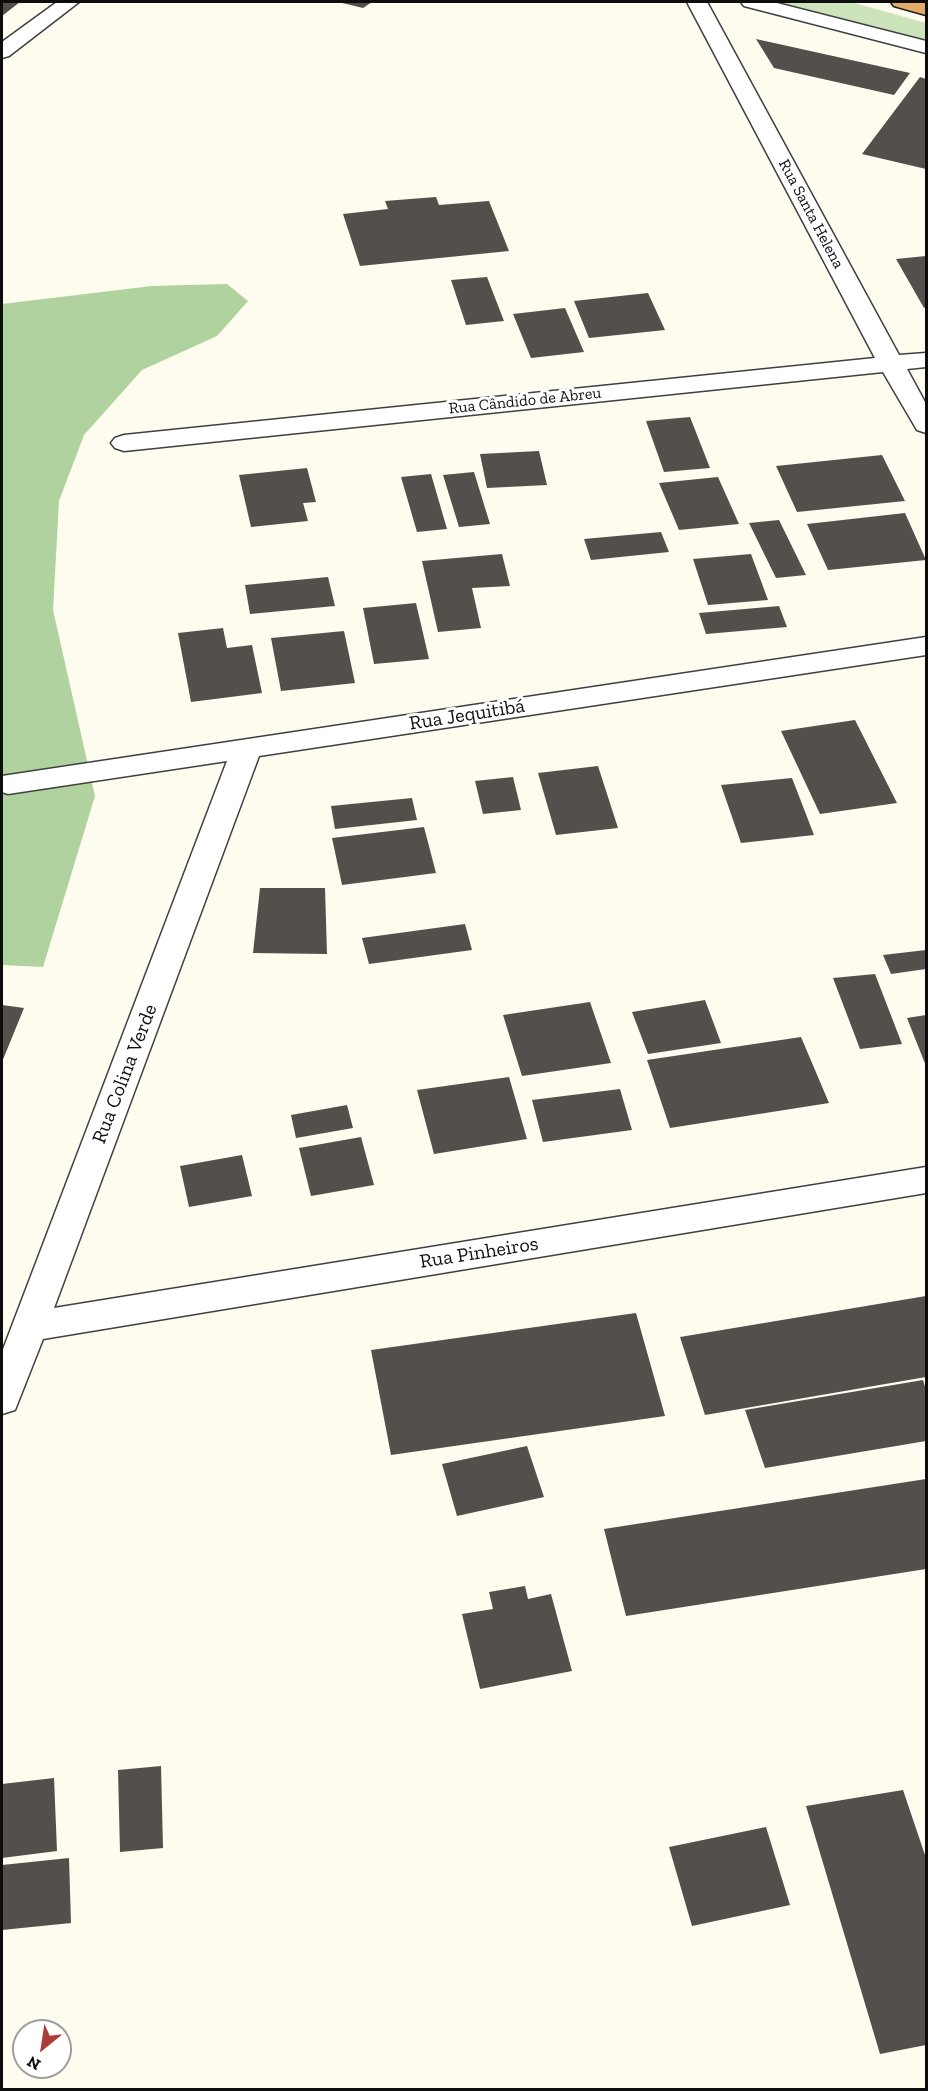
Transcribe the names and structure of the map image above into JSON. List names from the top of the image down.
{
  "streets": {
    "street": [
      "Rua Santa Helena",
      "Rua Cândido de Abreu",
      "Rua Jequitibá",
      "Rua Colina Verde",
      "Rua Pinheiros"
    ]
  },
  "crossings": [
    ["Rua Santa Helena", "Rua Cândido de Abreu"],
    ["Rua Jequitibá", "Rua Colina Verde"],
    ["Rua Colina Verde", "Rua Pinheiros"]
  ],
  "north": "bottom left"
}
